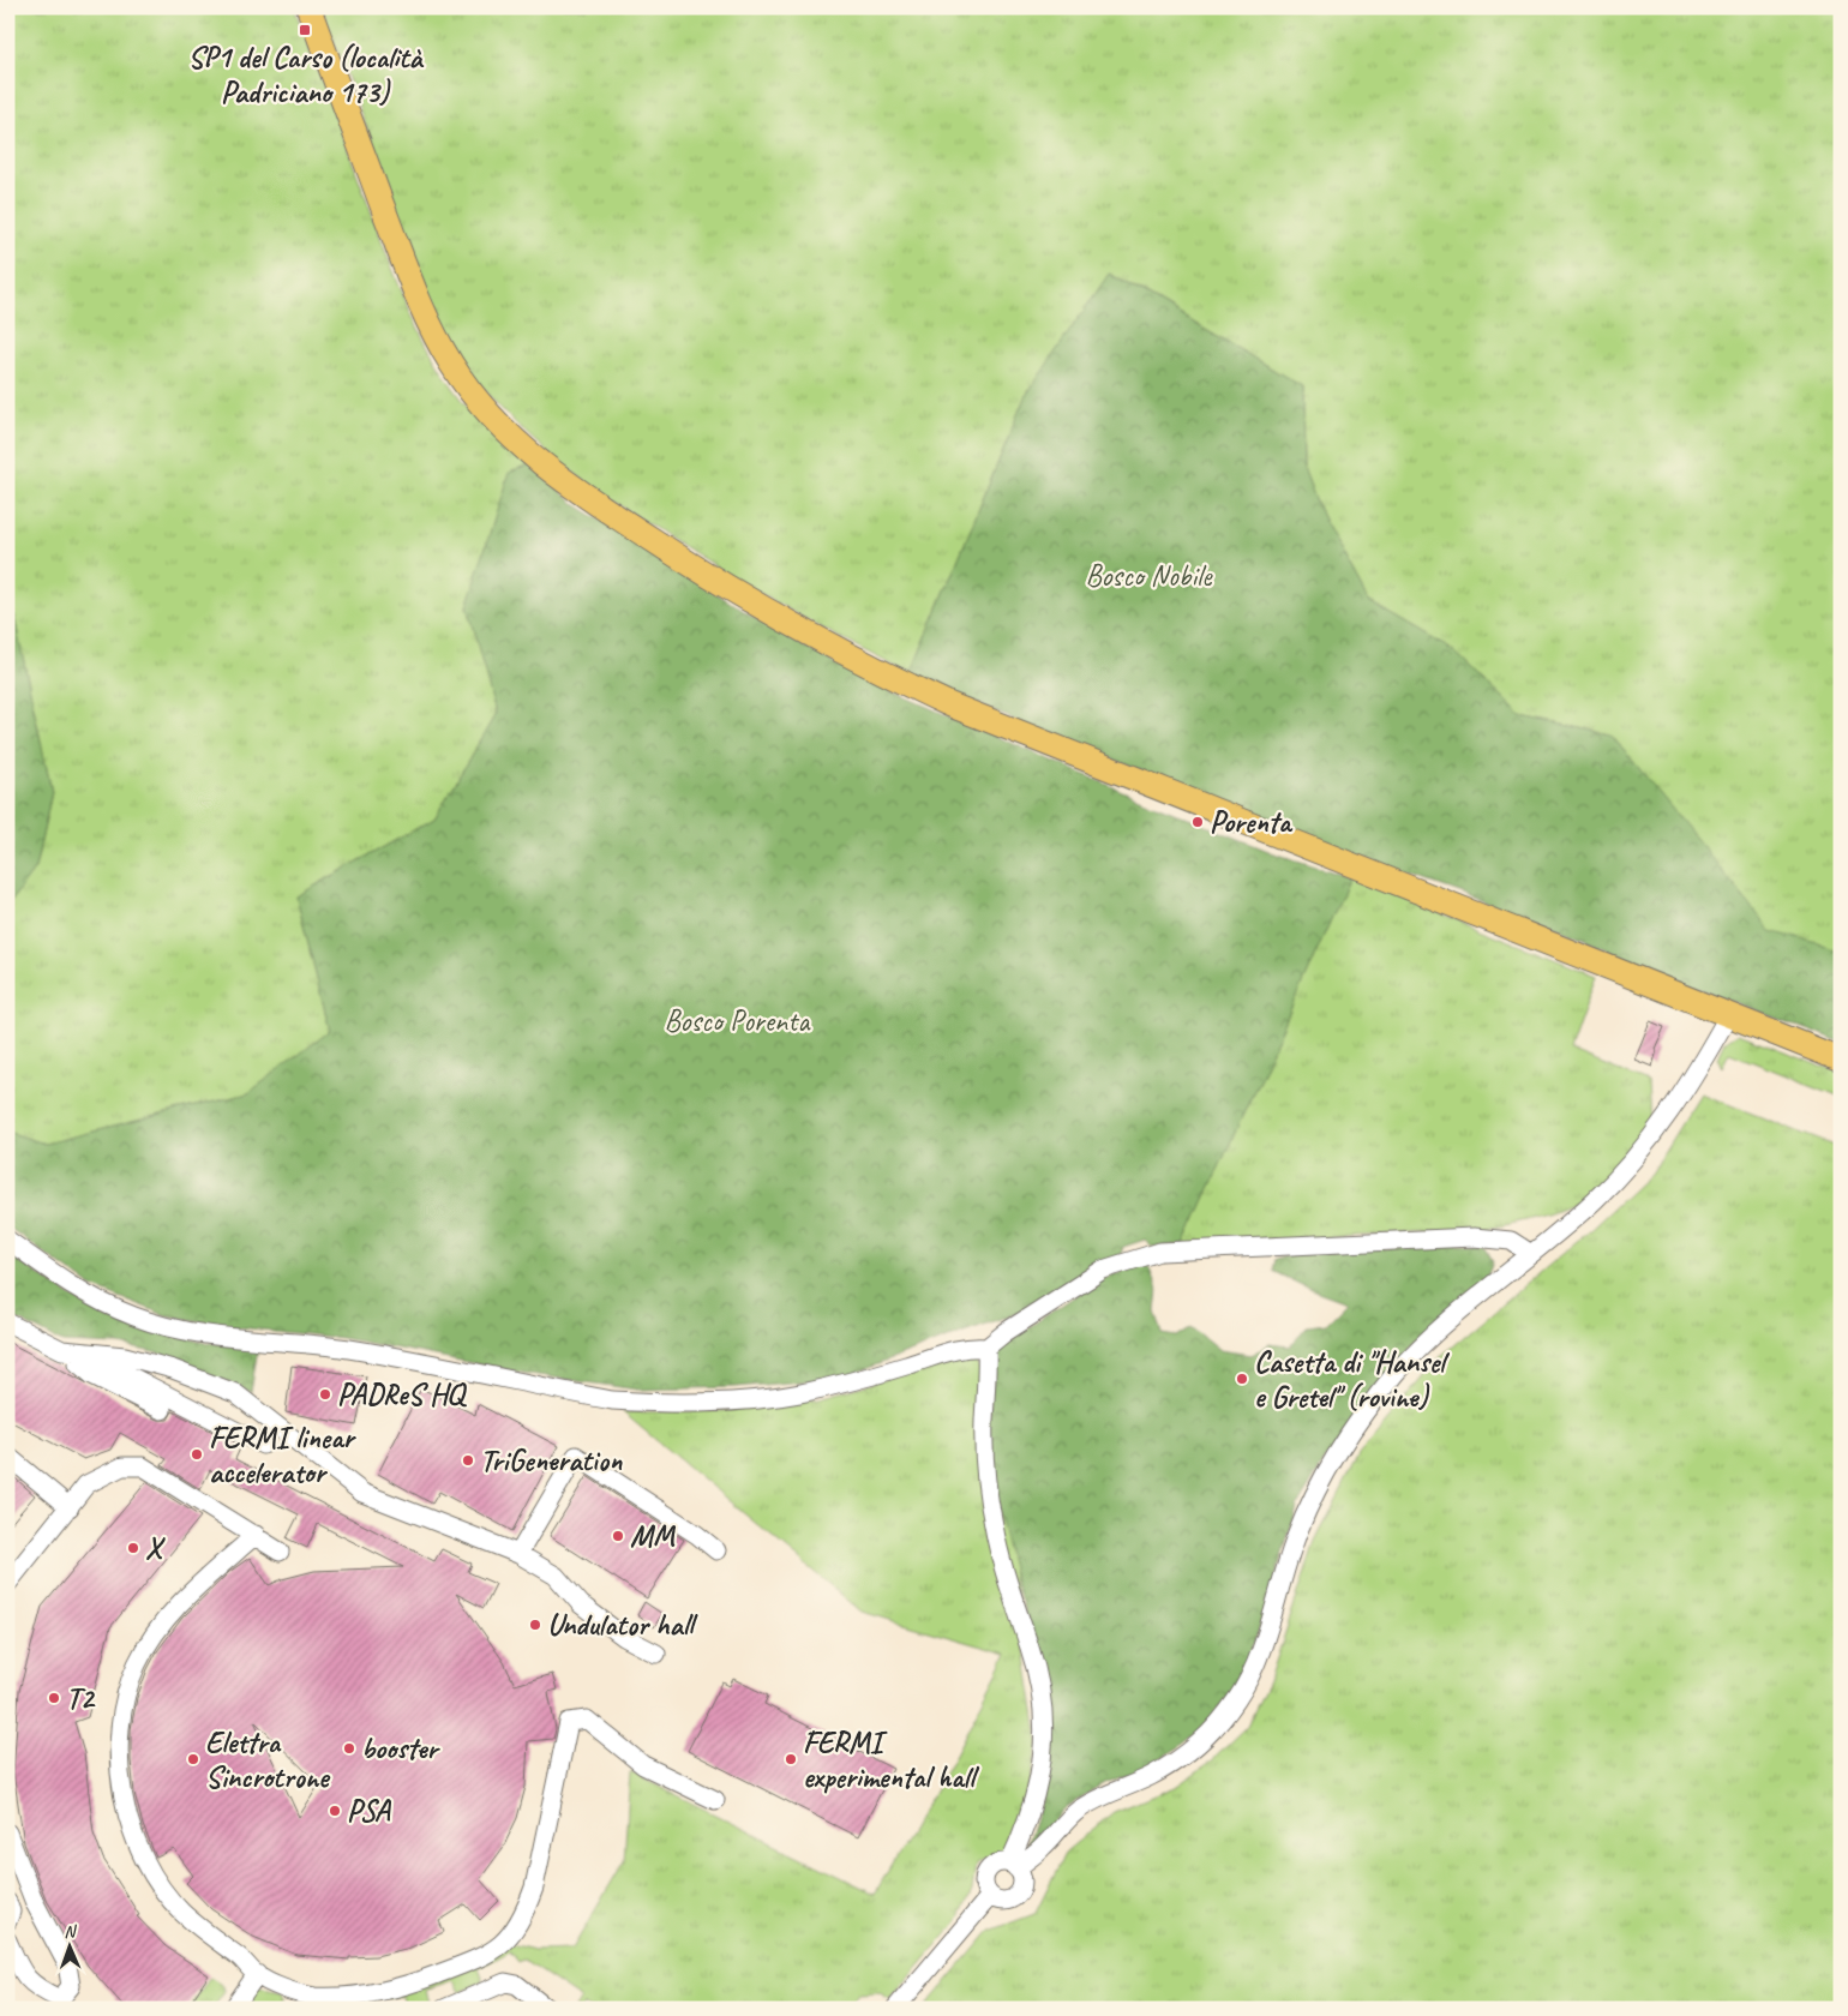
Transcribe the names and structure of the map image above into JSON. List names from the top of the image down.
{
  "parks": ["Bosco Nobile", "Bosco Porenta"],
  "places": {
    "transit": ["SP1 del Carso (località Padriciano 173)"],
    "other": [
      "Porenta",
      "Casetta di \"Hansel e Gretel\" (rovine)",
      "PADReS HQ",
      "FERMI linear accelerator",
      "TriGeneration",
      "MM",
      "X",
      "Undulator hall",
      "T2",
      "booster",
      "Elettra Sincrotrone",
      "FERMI experimental hall",
      "PSA"
    ]
  },
  "north": "top"
}
